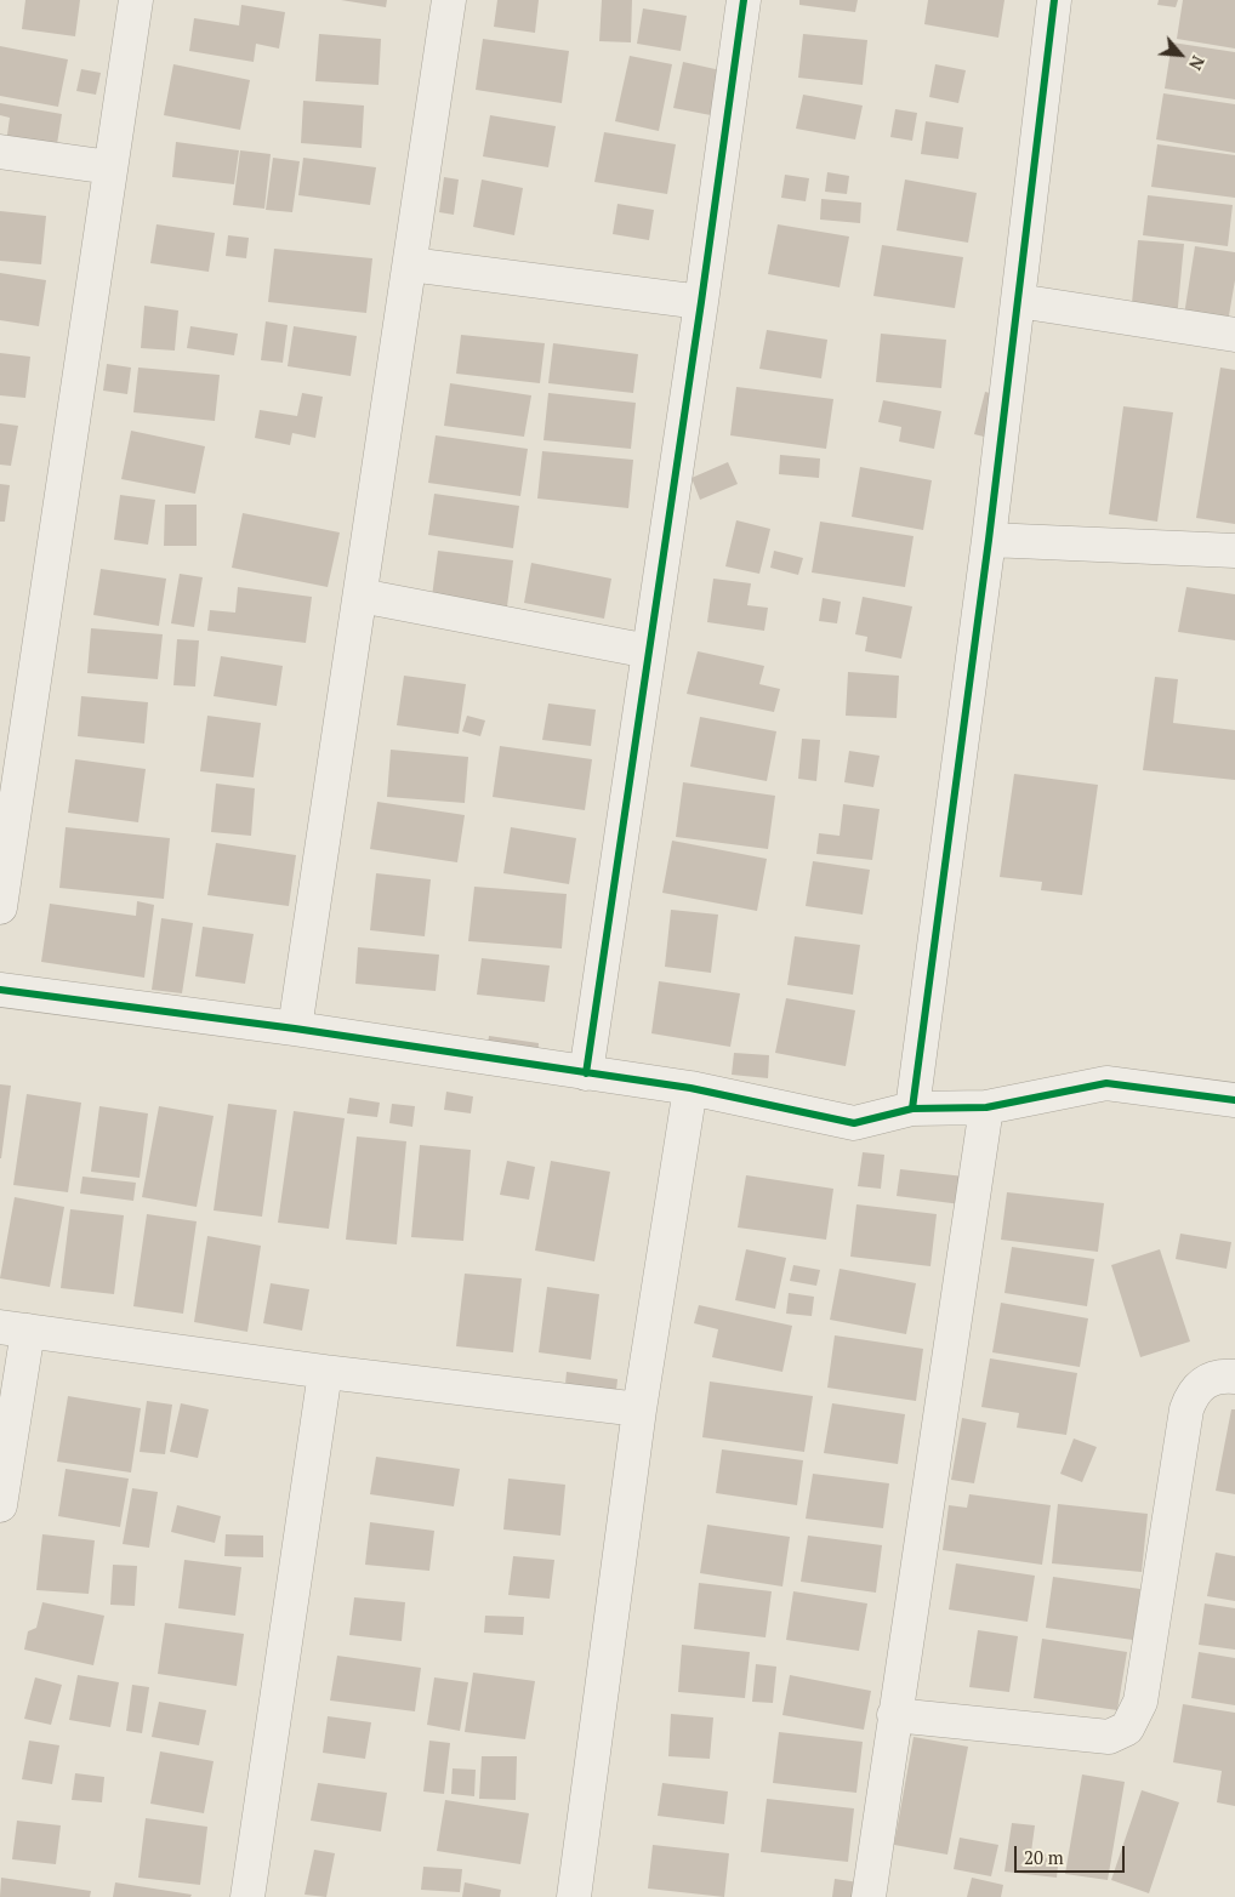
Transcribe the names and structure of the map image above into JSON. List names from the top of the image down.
{
  "scale_bar": "20 m",
  "north": "bottom right"
}
